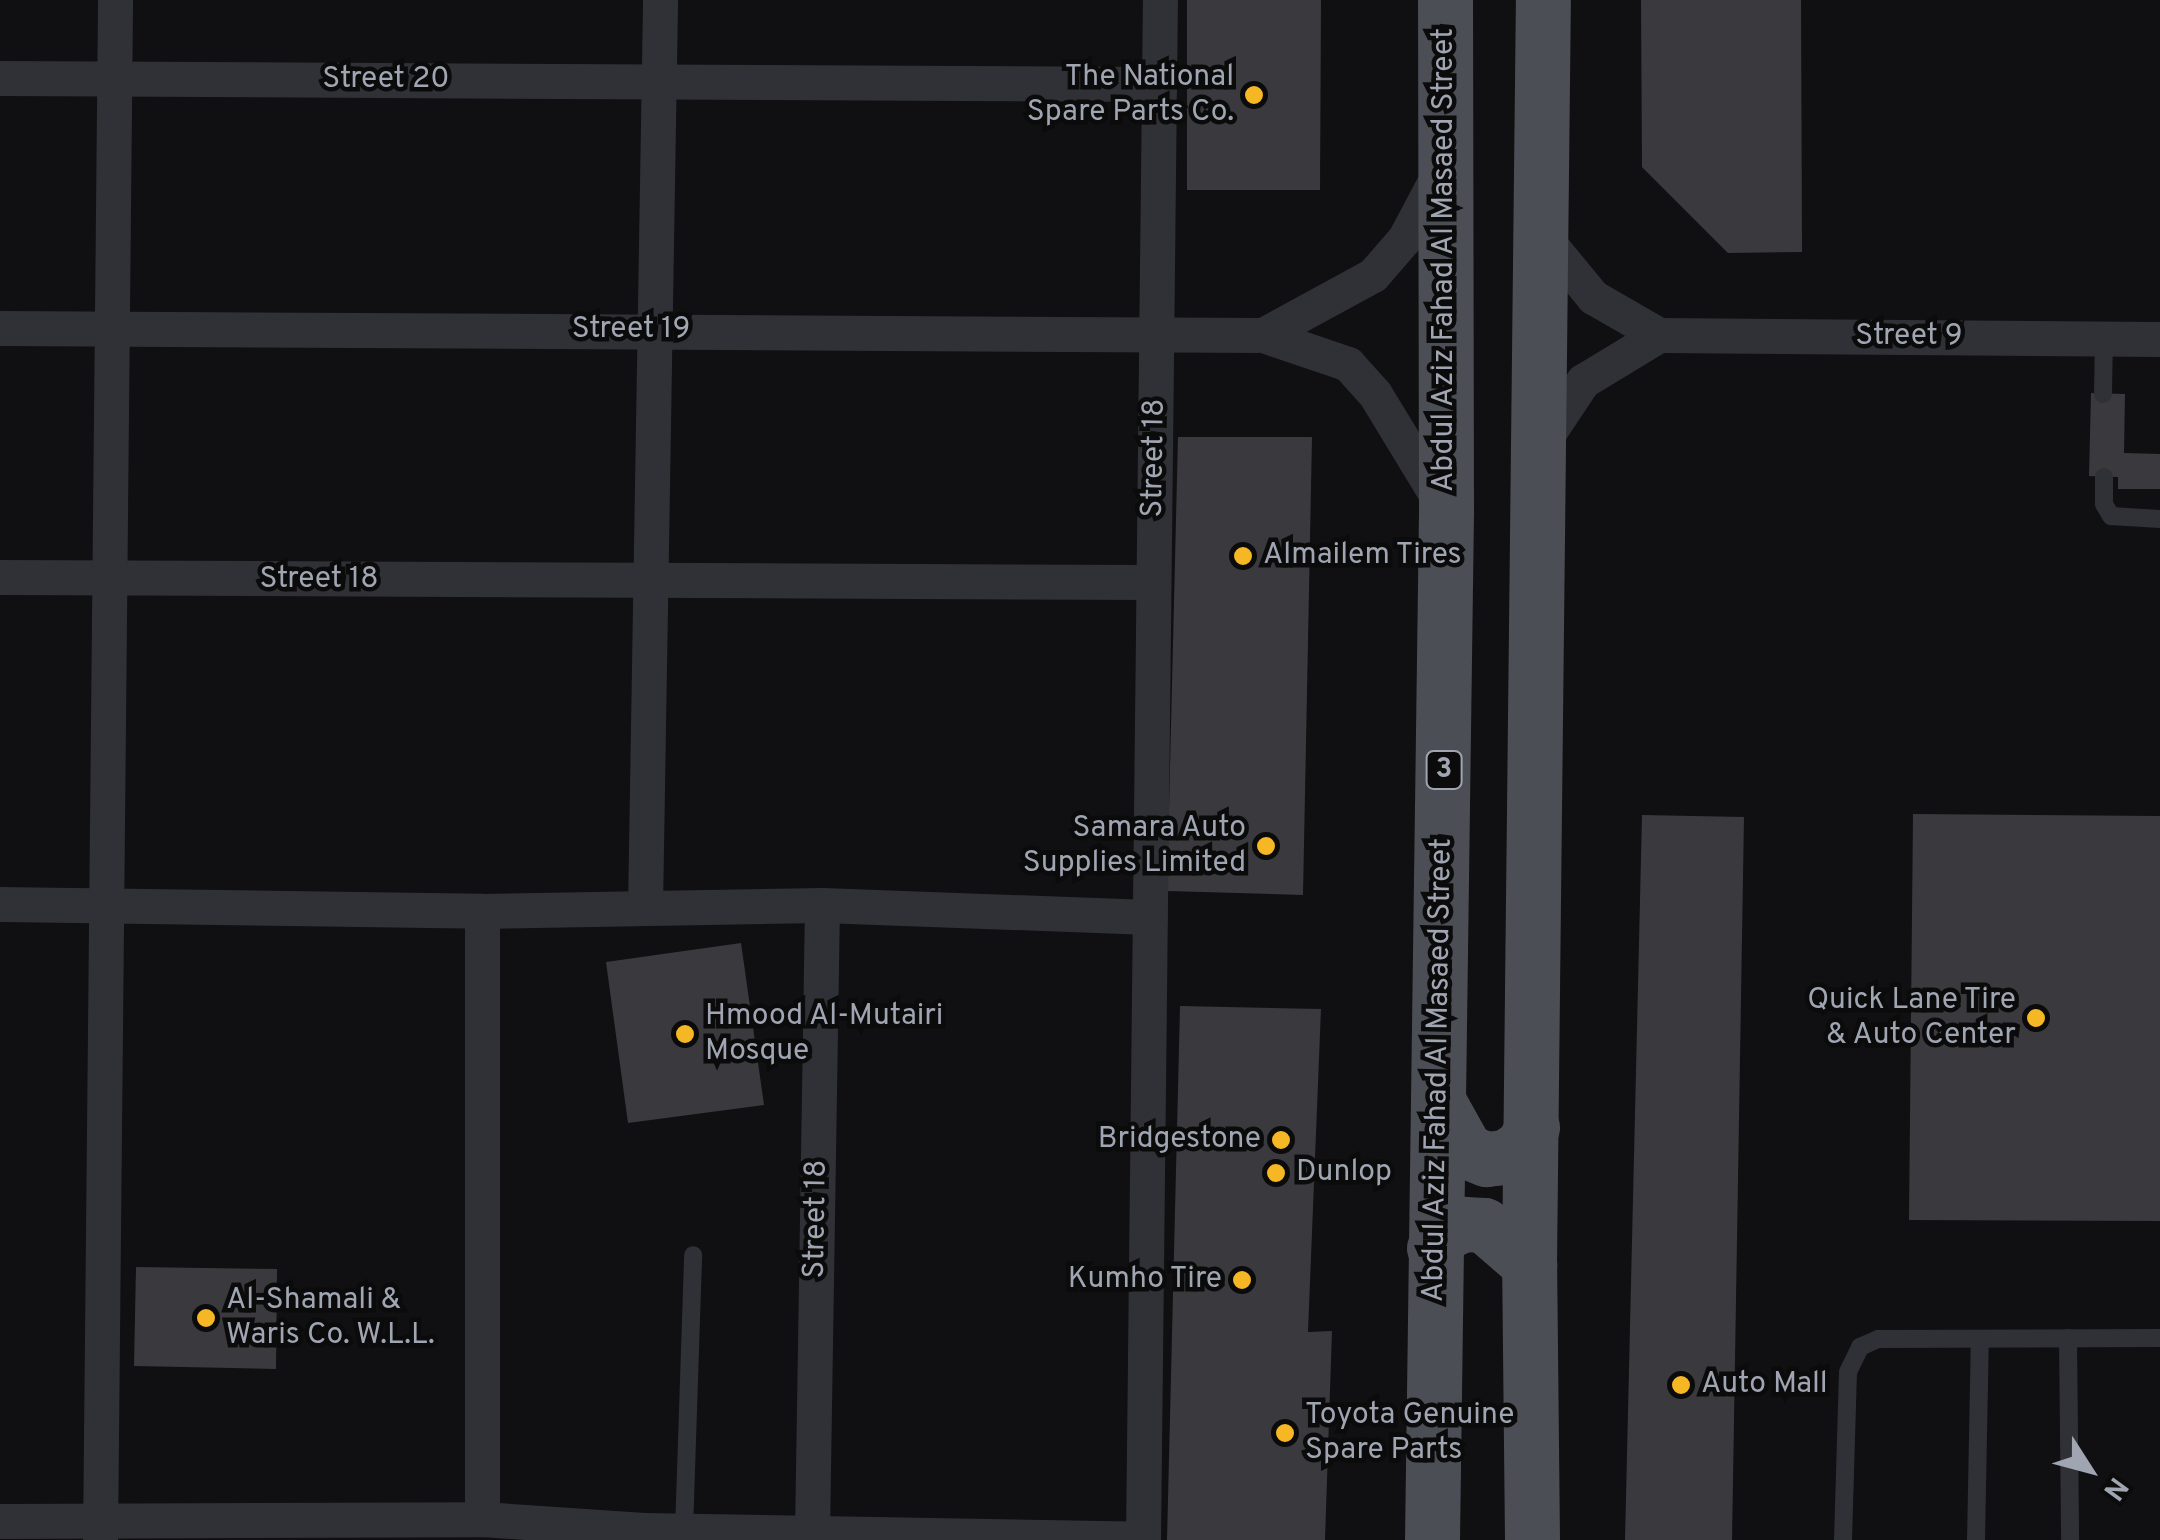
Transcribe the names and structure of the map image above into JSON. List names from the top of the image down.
{
  "streets": {
    "main road": ["Abdul Aziz Fahad Al Masaed Street", "3"],
    "street": [
      "Street 20",
      "Street 19",
      "Street 9",
      "Street 18"
    ]
  },
  "crossings": [
    ["Abdul Aziz Fahad Al Masaed Street", "Street 19"],
    ["Street 19", "Street 18"]
  ],
  "places": [
    "The National Spare Parts Co.",
    "Almailem Tires",
    "Samara Auto Supplies Limited",
    "Quick Lane Tire & Auto Center",
    "Hmood Al-Mutairi Mosque",
    "Bridgestone",
    "Dunlop",
    "Kumho Tire",
    "Al-Shamali & Waris Co. W.L.L.",
    "Auto Mall",
    "Toyota Genuine Spare Parts"
  ],
  "north": "bottom right"
}
